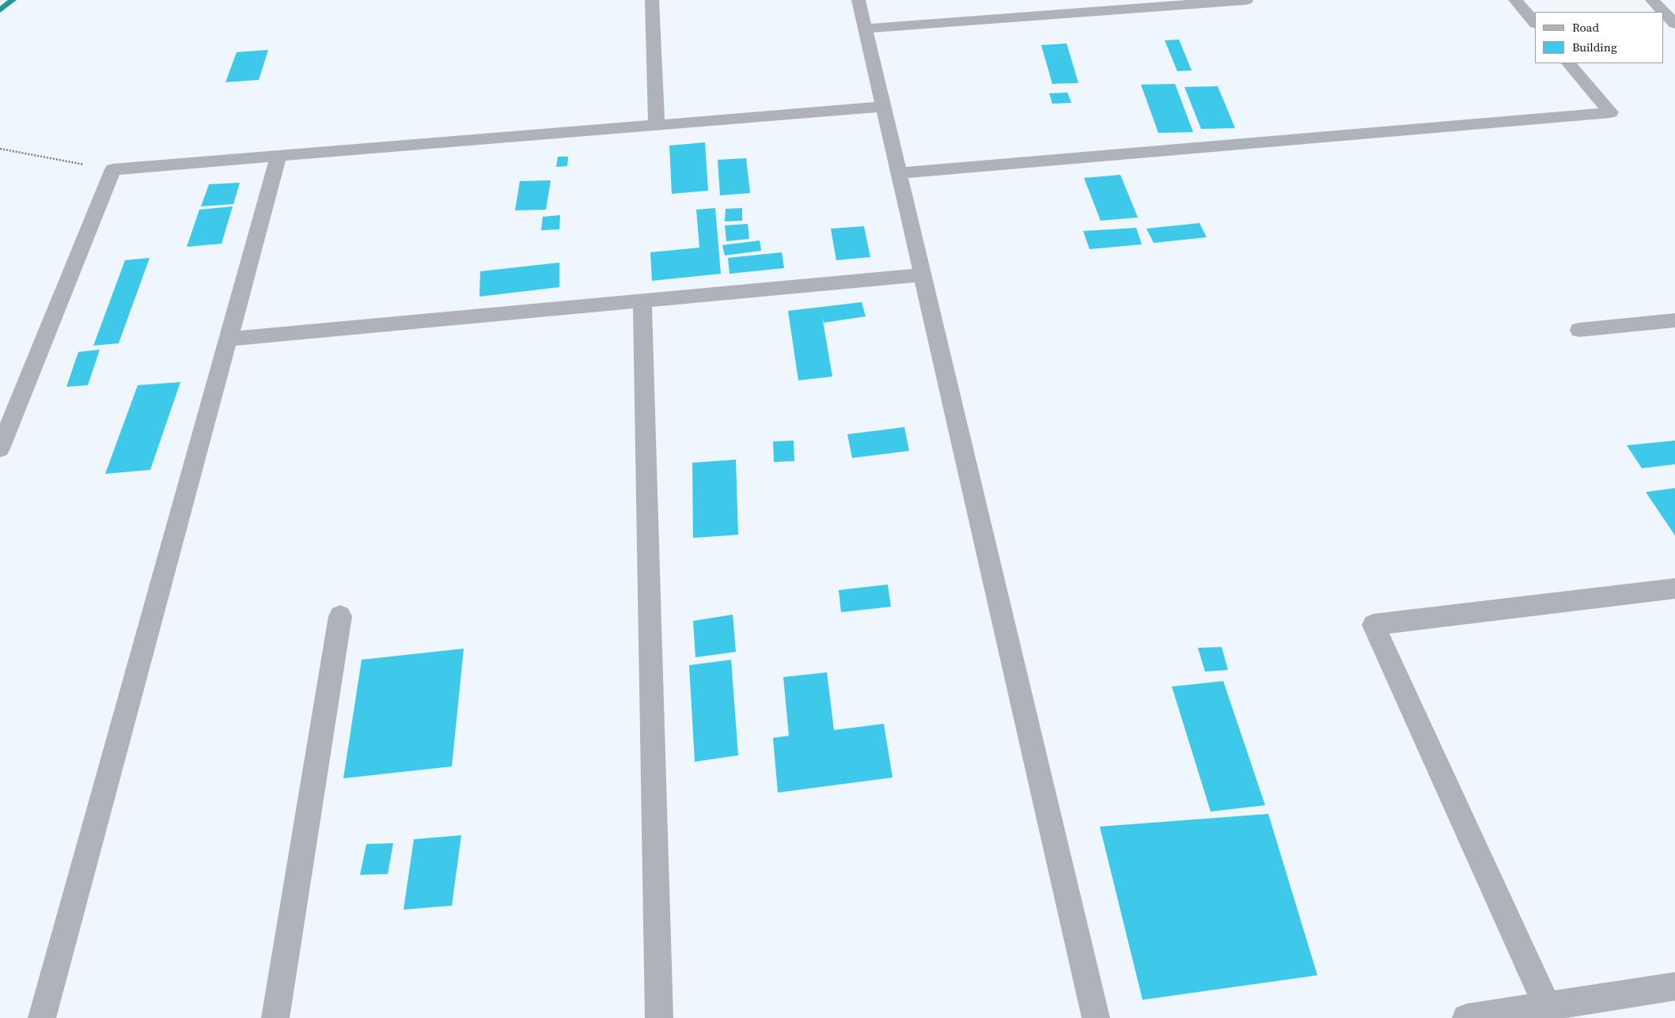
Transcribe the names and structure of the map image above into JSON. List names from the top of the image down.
{
  "legend": ["Road", "Building"]
}
